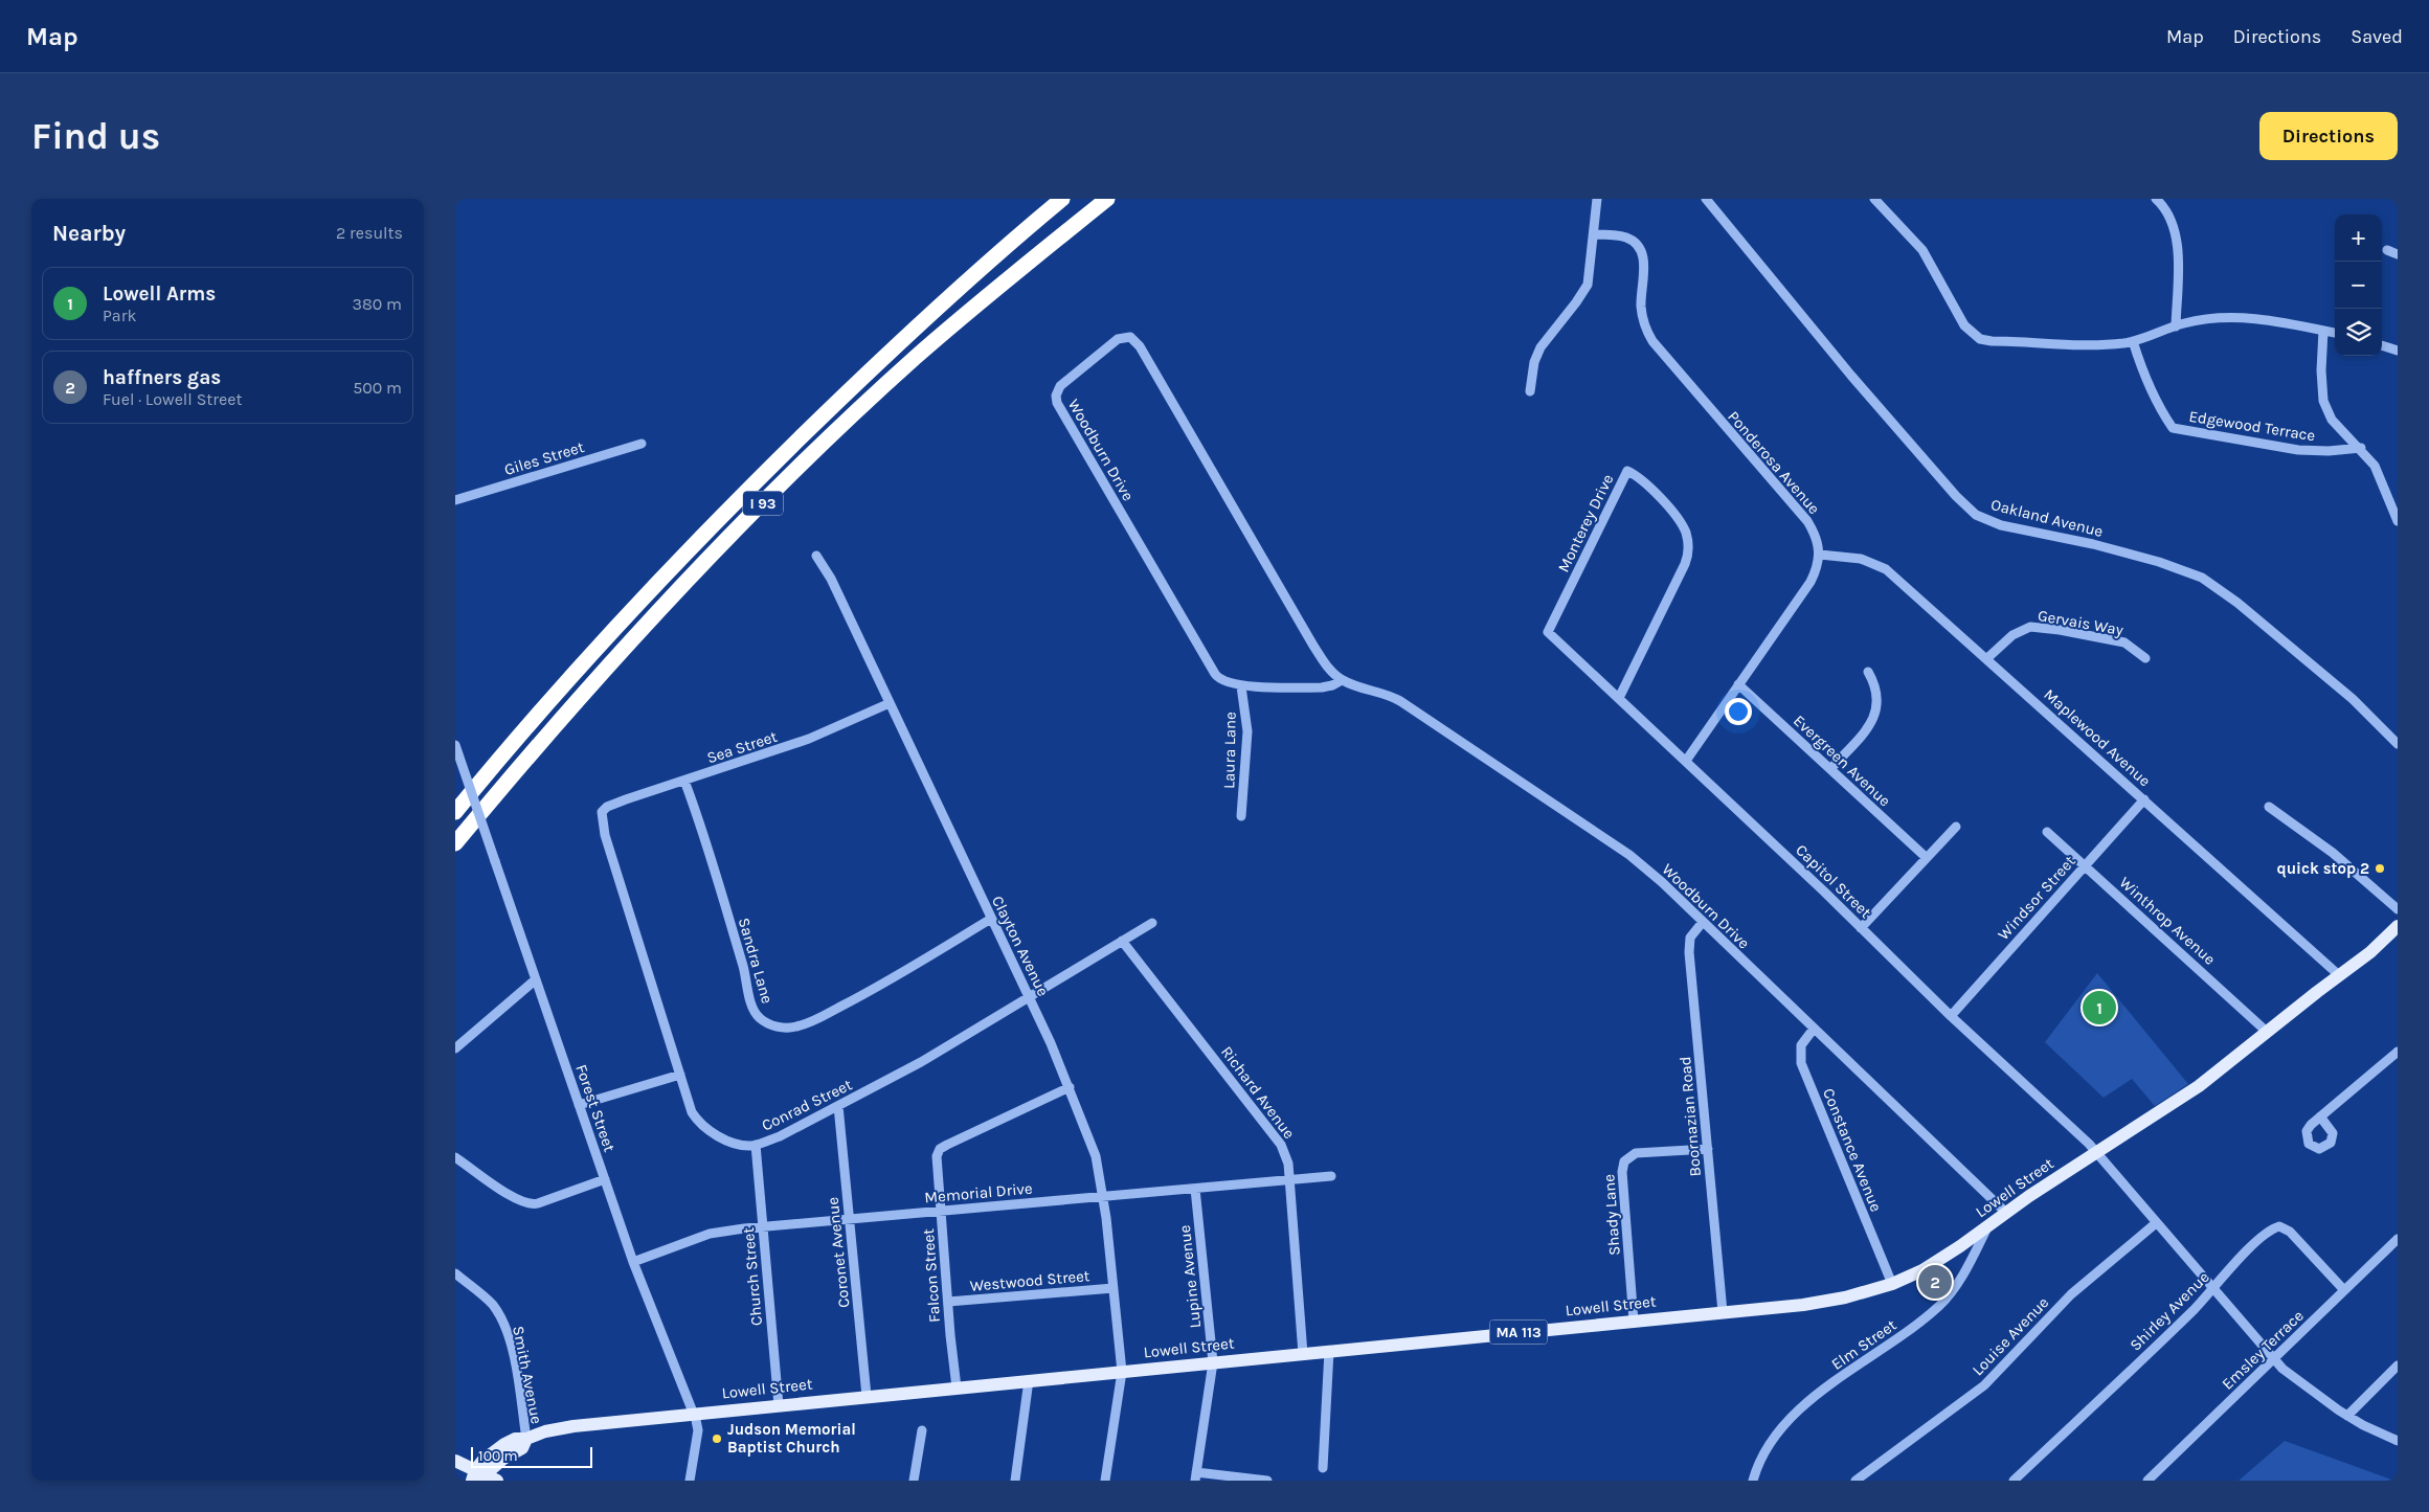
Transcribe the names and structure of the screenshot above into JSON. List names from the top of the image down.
{
  "streets": {
    "highway": ["I 93"],
    "main road": ["Lowell Street", "MA 113"],
    "street": [
      "Edgewood Terrace",
      "Woodburn Drive",
      "Giles Street",
      "Ponderosa Avenue",
      "Oakland Avenue",
      "Monterey Drive",
      "Gervais Way",
      "Maplewood Avenue",
      "Sea Street",
      "Laura Lane",
      "Evergreen Avenue",
      "Capitol Street",
      "Windsor Street",
      "Winthrop Avenue",
      "Clayton Avenue",
      "Sandra Lane",
      "Richard Avenue",
      "Conrad Street",
      "Forest Street",
      "Boornazian Road",
      "Constance Avenue",
      "Memorial Drive",
      "Shady Lane",
      "Coronet Avenue",
      "Falcon Street",
      "Church Street",
      "Lupine Avenue",
      "Westwood Street",
      "Shirley Avenue",
      "Louise Avenue",
      "Elm Street",
      "Emsley Terrace",
      "Smith Avenue"
    ]
  },
  "crossings": [
    ["Woodburn Drive", "Laura Lane"],
    ["Woodburn Drive", "Boornazian Road"],
    ["Woodburn Drive", "Constance Avenue"],
    ["Woodburn Drive", "Lowell Street"],
    ["Ponderosa Avenue", "Maplewood Avenue"],
    ["Monterey Drive", "Capitol Street"],
    ["Gervais Way", "Maplewood Avenue"],
    ["Maplewood Avenue", "Windsor Street"],
    ["Maplewood Avenue", "Lowell Street"],
    ["Sea Street", "Clayton Avenue"],
    ["Sea Street", "Sandra Lane"],
    ["Sea Street", "Conrad Street"],
    ["Capitol Street", "Windsor Street"],
    ["Capitol Street", "Lowell Street"],
    ["Capitol Street", "Shirley Avenue"],
    ["Capitol Street", "Louise Avenue"],
    ["Capitol Street", "Emsley Terrace"],
    ["Windsor Street", "Winthrop Avenue"],
    ["Winthrop Avenue", "Lowell Street"],
    ["Clayton Avenue", "Sandra Lane"],
    ["Clayton Avenue", "Conrad Street"],
    ["Clayton Avenue", "Lowell Street"],
    ["Clayton Avenue", "Memorial Drive"],
    ["Clayton Avenue", "Falcon Street"],
    ["Clayton Avenue", "Westwood Street"],
    ["Richard Avenue", "Conrad Street"],
    ["Richard Avenue", "Lowell Street"],
    ["Richard Avenue", "Memorial Drive"],
    ["Conrad Street", "Coronet Avenue"],
    ["Conrad Street", "Church Street"],
    ["Forest Street", "Lowell Street"],
    ["Forest Street", "Memorial Drive"],
    ["Boornazian Road", "Lowell Street"],
    ["Boornazian Road", "Shady Lane"],
    ["Constance Avenue", "Lowell Street"],
    ["Lowell Street", "Shady Lane"],
    ["Lowell Street", "Coronet Avenue"],
    ["Lowell Street", "Falcon Street"],
    ["Lowell Street", "Church Street"],
    ["Lowell Street", "Lupine Avenue"],
    ["Lowell Street", "Elm Street"],
    ["Lowell Street", "Smith Avenue"],
    ["Memorial Drive", "Coronet Avenue"],
    ["Memorial Drive", "Falcon Street"],
    ["Memorial Drive", "Church Street"],
    ["Memorial Drive", "Lupine Avenue"],
    ["Falcon Street", "Westwood Street"],
    ["Shirley Avenue", "Emsley Terrace"]
  ],
  "places": ["quick stop 2", "Judson Memorial Baptist Church"],
  "scale_bar": "100 m",
  "page": {
    "header": "Map",
    "nav": ["Map", "Directions", "Saved"],
    "buttons": "Directions",
    "title": "Find us",
    "heading": ["Nearby", "2 results"],
    "map_buttons": ["+", "−"],
    "list": [
      {
        "mark": "1",
        "name": "Lowell Arms",
        "note": "Park",
        "value": "380 m"
      },
      {
        "mark": "2",
        "name": "haffners gas",
        "note": "Fuel · Lowell Street",
        "value": "500 m"
      }
    ],
    "pins": ["1", "2"],
    "scale": "100 m"
  }
}
